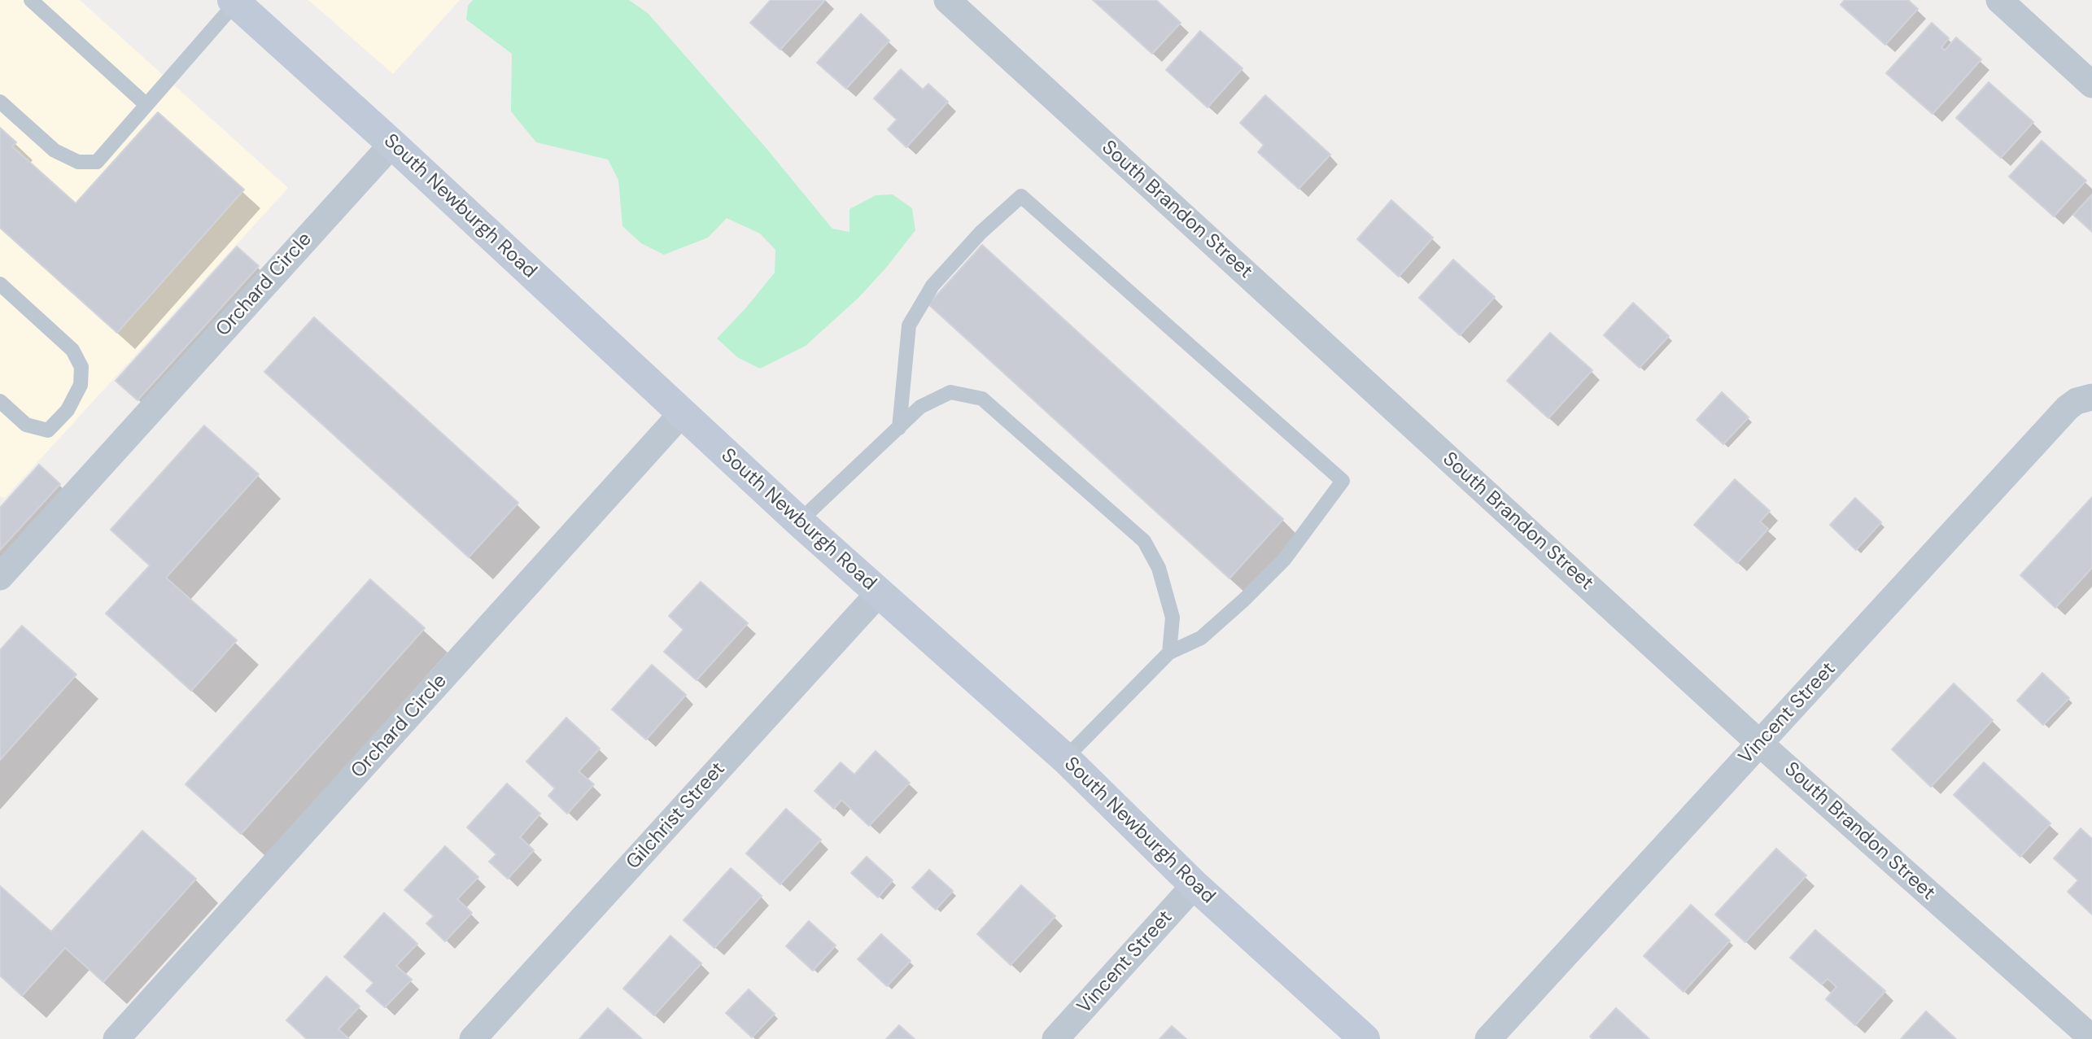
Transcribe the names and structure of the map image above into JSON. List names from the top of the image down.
{
  "streets": {
    "main road": ["South Newburgh Road"],
    "street": [
      "South Brandon Street",
      "Orchard Circle",
      "Vincent Street",
      "Gilchrist Street"
    ]
  },
  "crossings": [
    ["South Newburgh Road", "Orchard Circle"],
    ["South Newburgh Road", "Vincent Street"],
    ["South Newburgh Road", "Gilchrist Street"],
    ["South Brandon Street", "Vincent Street"]
  ]
}
